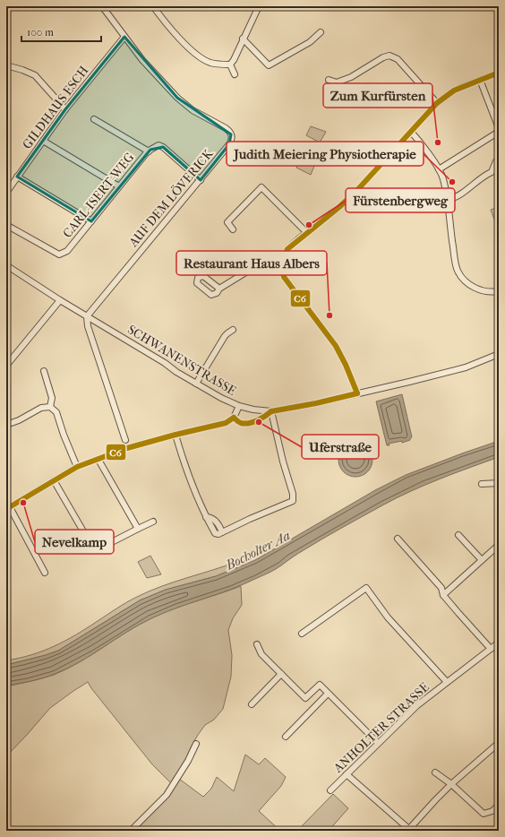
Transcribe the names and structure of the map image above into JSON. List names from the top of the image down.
{
  "streets": {
    "street": [
      "GILDHAUS ESCH",
      "CARL-ISERT-WEG",
      "AUF DEM LÖVERICK",
      "SCHWANENSTRASSE",
      "ANHOLTER STRASSE"
    ]
  },
  "crossings": [
    ["GILDHAUS ESCH", "AUF DEM LÖVERICK"],
    ["CARL-ISERT-WEG", "AUF DEM LÖVERICK"],
    ["AUF DEM LÖVERICK", "SCHWANENSTRASSE"]
  ],
  "water": ["Bocholter Aa"],
  "places": [
    "Zum Kurfürsten",
    "Judith Meiering Physiotherapie",
    "Fürstenbergweg",
    "Restaurant Haus Albers",
    "Uferstraße",
    "Nevelkamp"
  ],
  "lines": ["transit line C6"],
  "scale_bar": "100 m"
}
